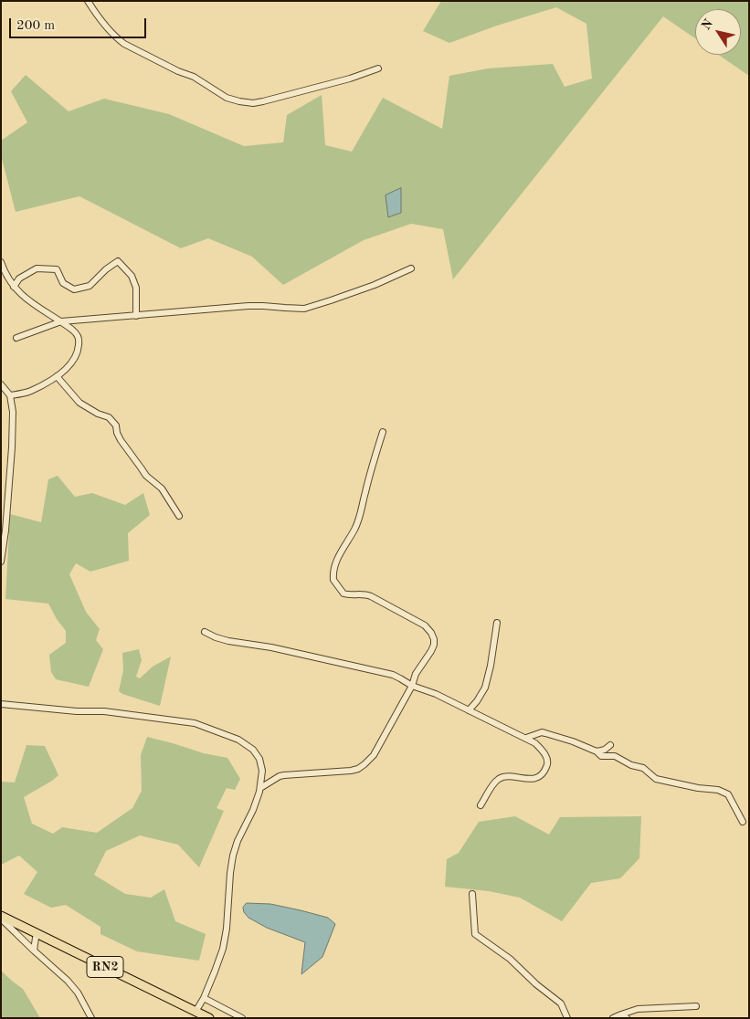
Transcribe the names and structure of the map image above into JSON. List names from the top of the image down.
{
  "streets": {
    "highway": ["RN2"]
  },
  "scale_bar": "200 m",
  "north": "top left"
}
